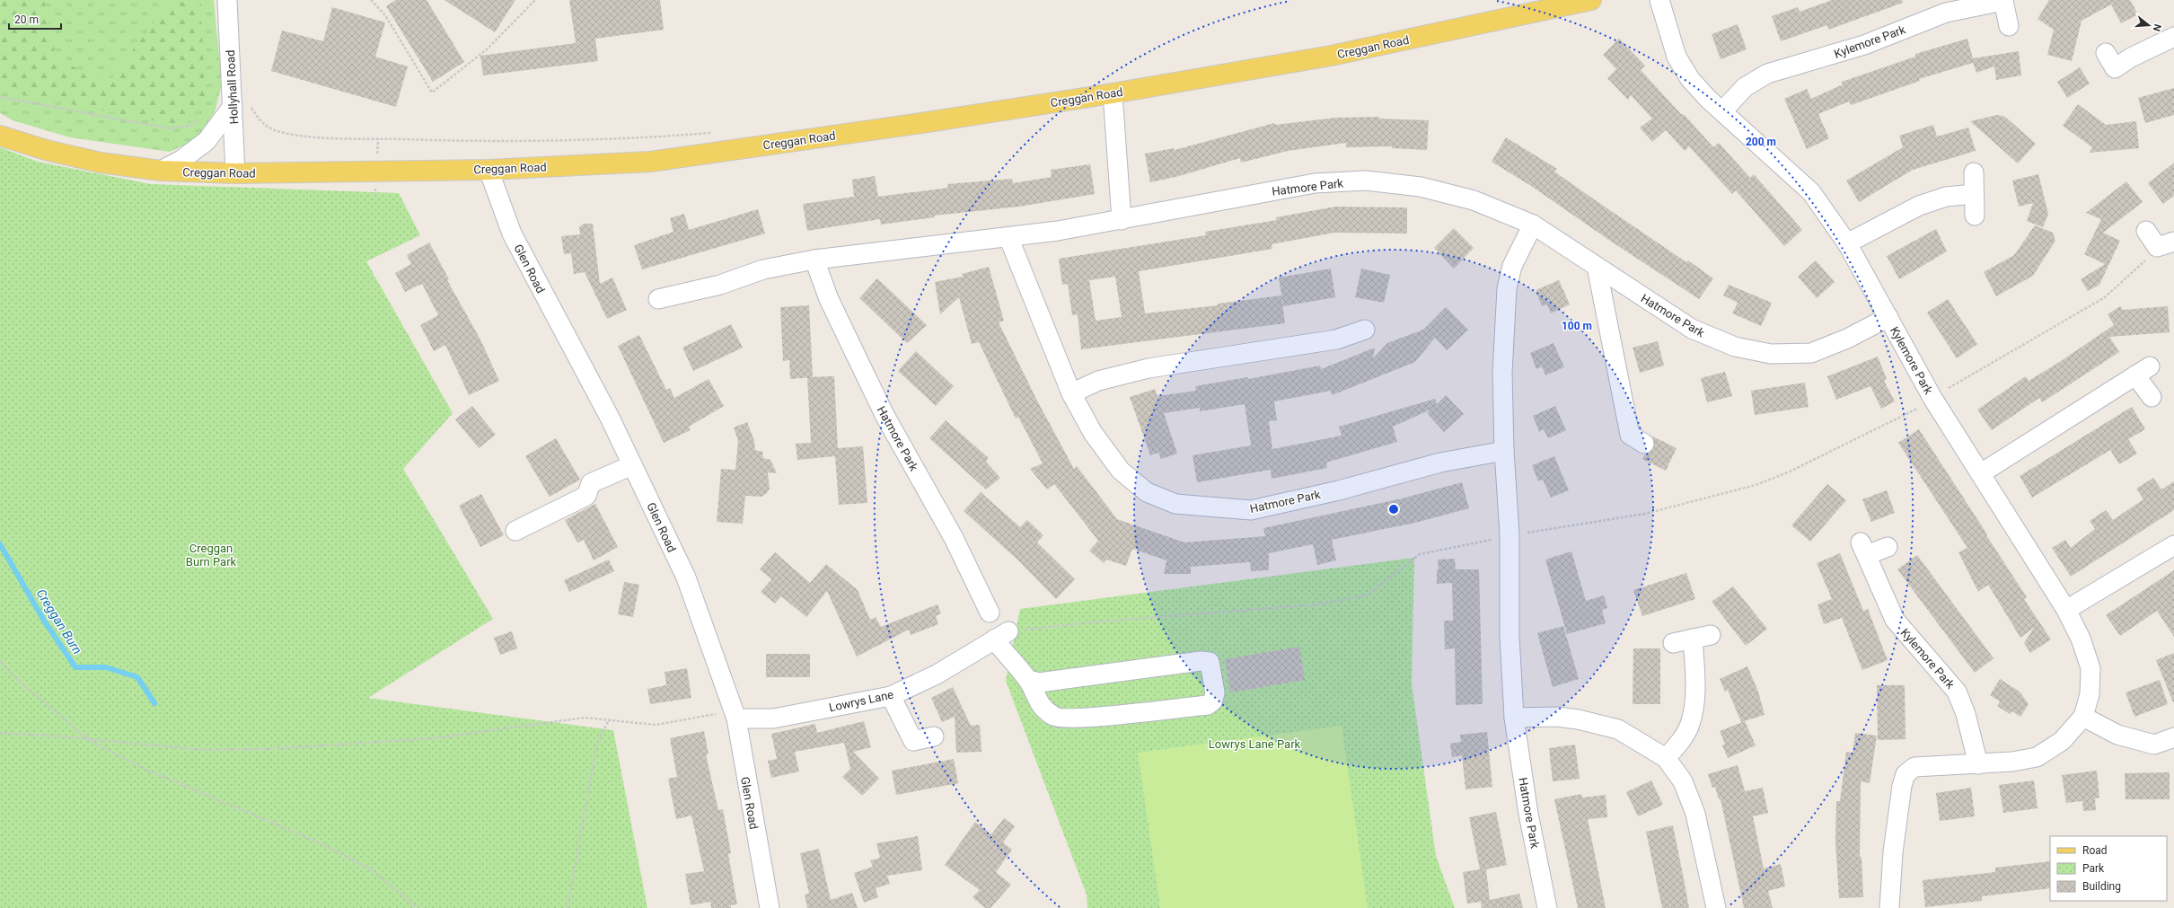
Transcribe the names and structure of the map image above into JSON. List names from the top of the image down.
{
  "streets": {
    "main road": ["Creggan Road"],
    "street": [
      "Kylemore Park",
      "Hollyhall Road",
      "Hatmore Park",
      "Glen Road",
      "Lowrys Lane"
    ]
  },
  "crossings": [
    ["Kylemore Park", "Hatmore Park"],
    ["Creggan Road", "Hollyhall Road"],
    ["Creggan Road", "Glen Road"],
    ["Glen Road", "Lowrys Lane"]
  ],
  "water": ["Creggan Burn"],
  "parks": ["Creggan Burn Park", "Lowrys Lane Park"],
  "legend": ["Road", "Park", "Building"],
  "scale_bar": "20 m",
  "north": "right",
  "rings": ["200 m", "100 m"]
}
